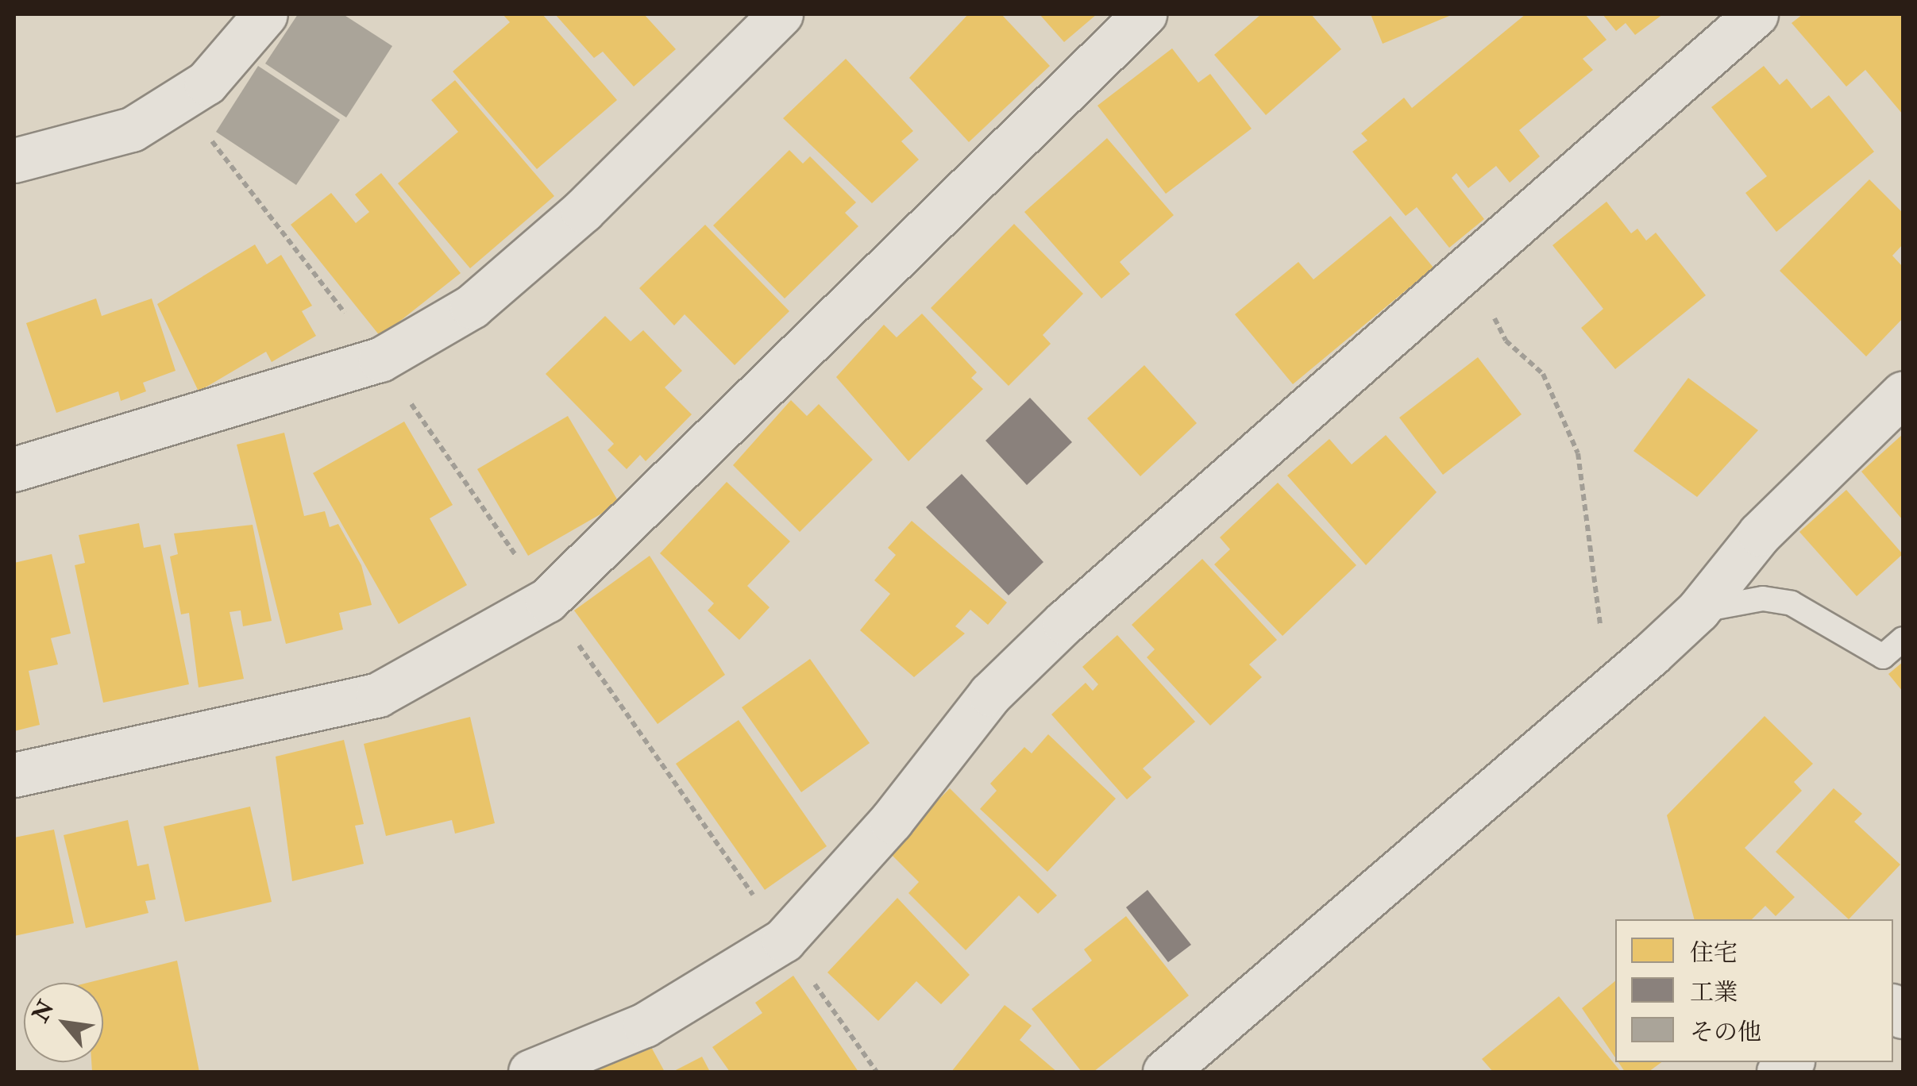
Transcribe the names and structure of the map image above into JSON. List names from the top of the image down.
{
  "legend": ["住宅", "工業", "その他"],
  "north": "top left"
}
